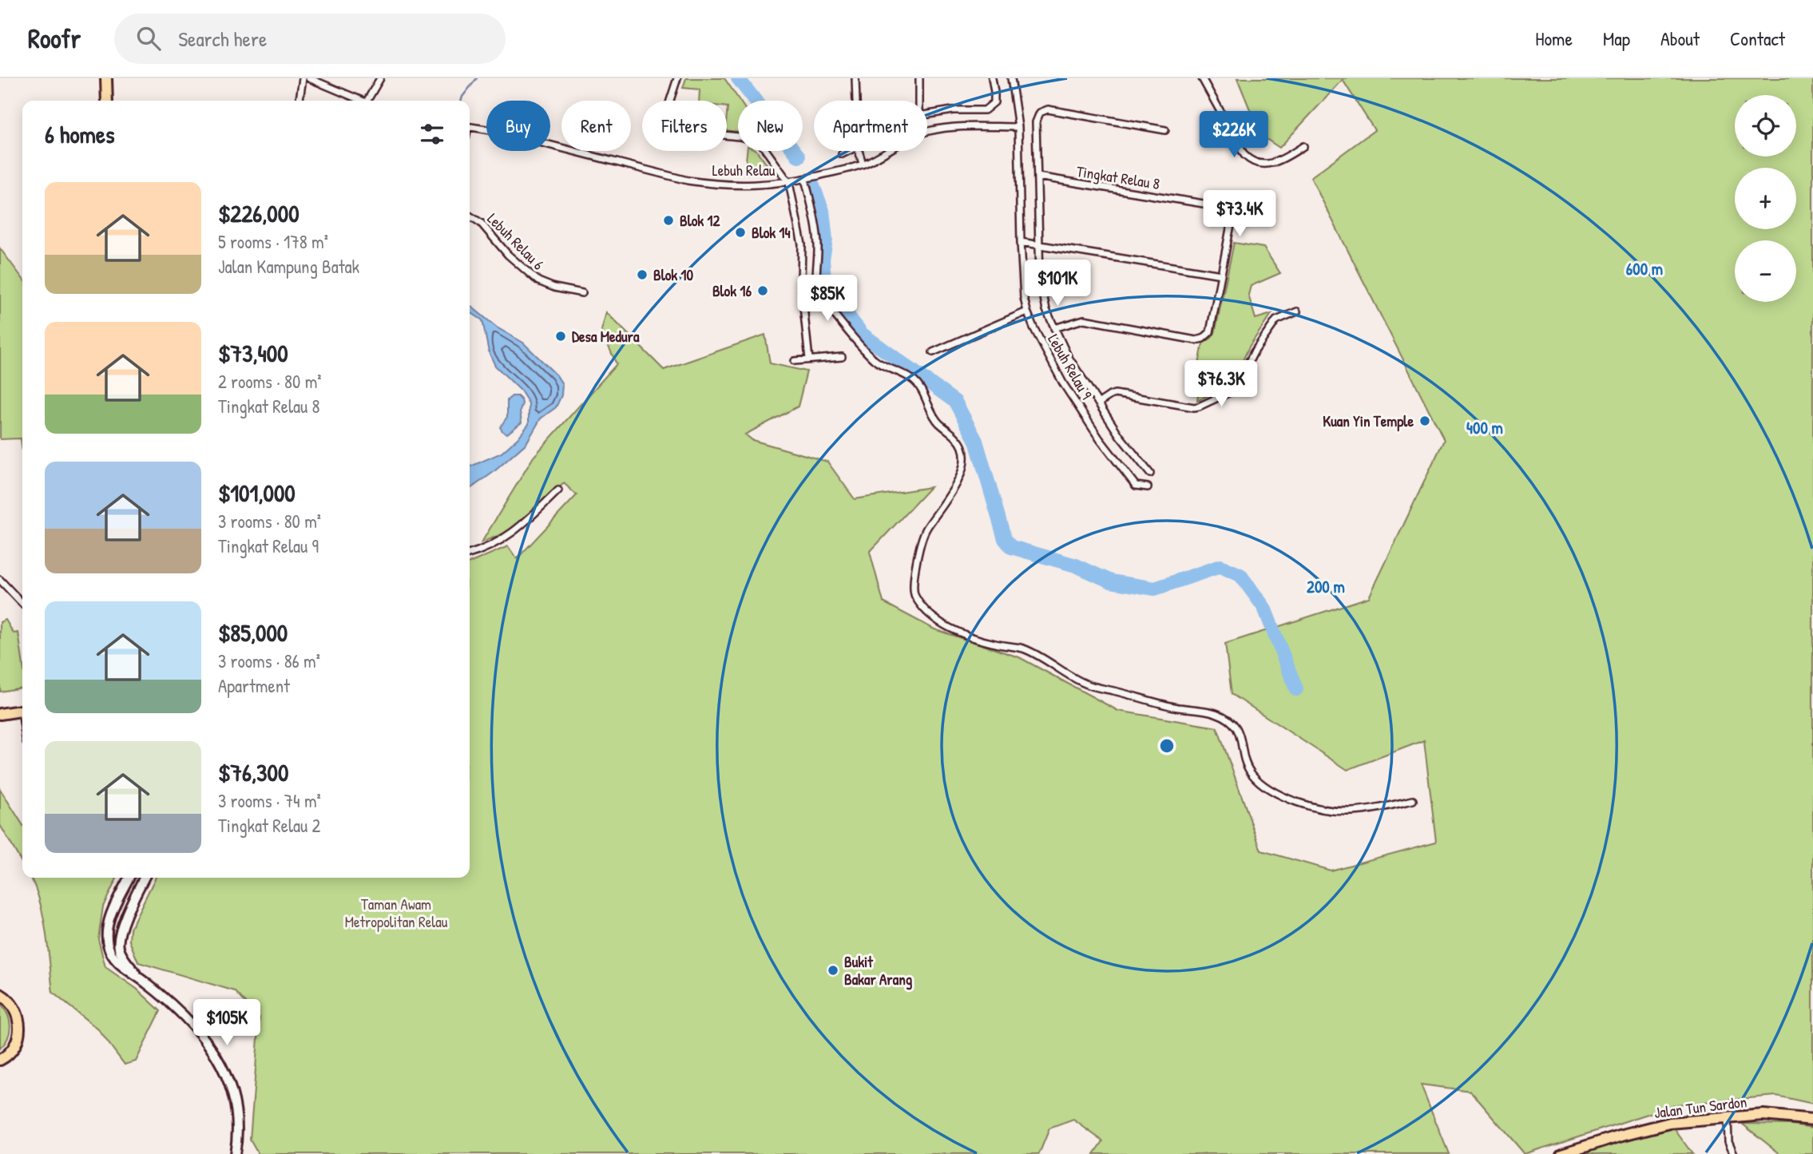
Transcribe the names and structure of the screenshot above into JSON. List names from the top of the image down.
{
  "streets": {
    "main road": ["Jalan Tun Sardon"],
    "street": [
      "Lebuh Relau",
      "Tingkat Relau 8",
      "Lebuh Relau 6",
      "Lebuh Relau 9"
    ]
  },
  "crossings": [
    ["Lebuh Relau", "Lebuh Relau 9"]
  ],
  "parks": ["Taman Awam Metropolitan Relau"],
  "places": [
    "Blok 12",
    "Blok 14",
    "Blok 10",
    "Blok 16",
    "Desa Medura",
    "Kuan Yin Temple",
    "Bukit Bakar Arang"
  ],
  "page": {
    "header": "Roofr",
    "search": "Search here",
    "nav": [
      "Home",
      "Map",
      "About",
      "Contact"
    ],
    "map_buttons": ["+", "−"],
    "chip": [
      "Buy",
      "Rent",
      "Filters",
      "New",
      "Apartment"
    ],
    "heading": "6 homes",
    "price": [
      "$226K",
      "$73.4K",
      "$101K",
      "$85K",
      "$76.3K",
      "$105K"
    ],
    "list": [
      {
        "name": "$226,000",
        "note": "5 rooms · 178 m² · Jalan Kampung Batak"
      },
      {
        "name": "$73,400",
        "note": "2 rooms · 80 m² · Tingkat Relau 8"
      },
      {
        "name": "$101,000",
        "note": "3 rooms · 80 m² · Tingkat Relau 9"
      },
      {
        "name": "$85,000",
        "note": "3 rooms · 86 m² · Apartment"
      },
      {
        "name": "$76,300",
        "note": "3 rooms · 74 m² · Tingkat Relau 2"
      }
    ]
  },
  "rings": ["600 m", "400 m", "200 m"]
}
